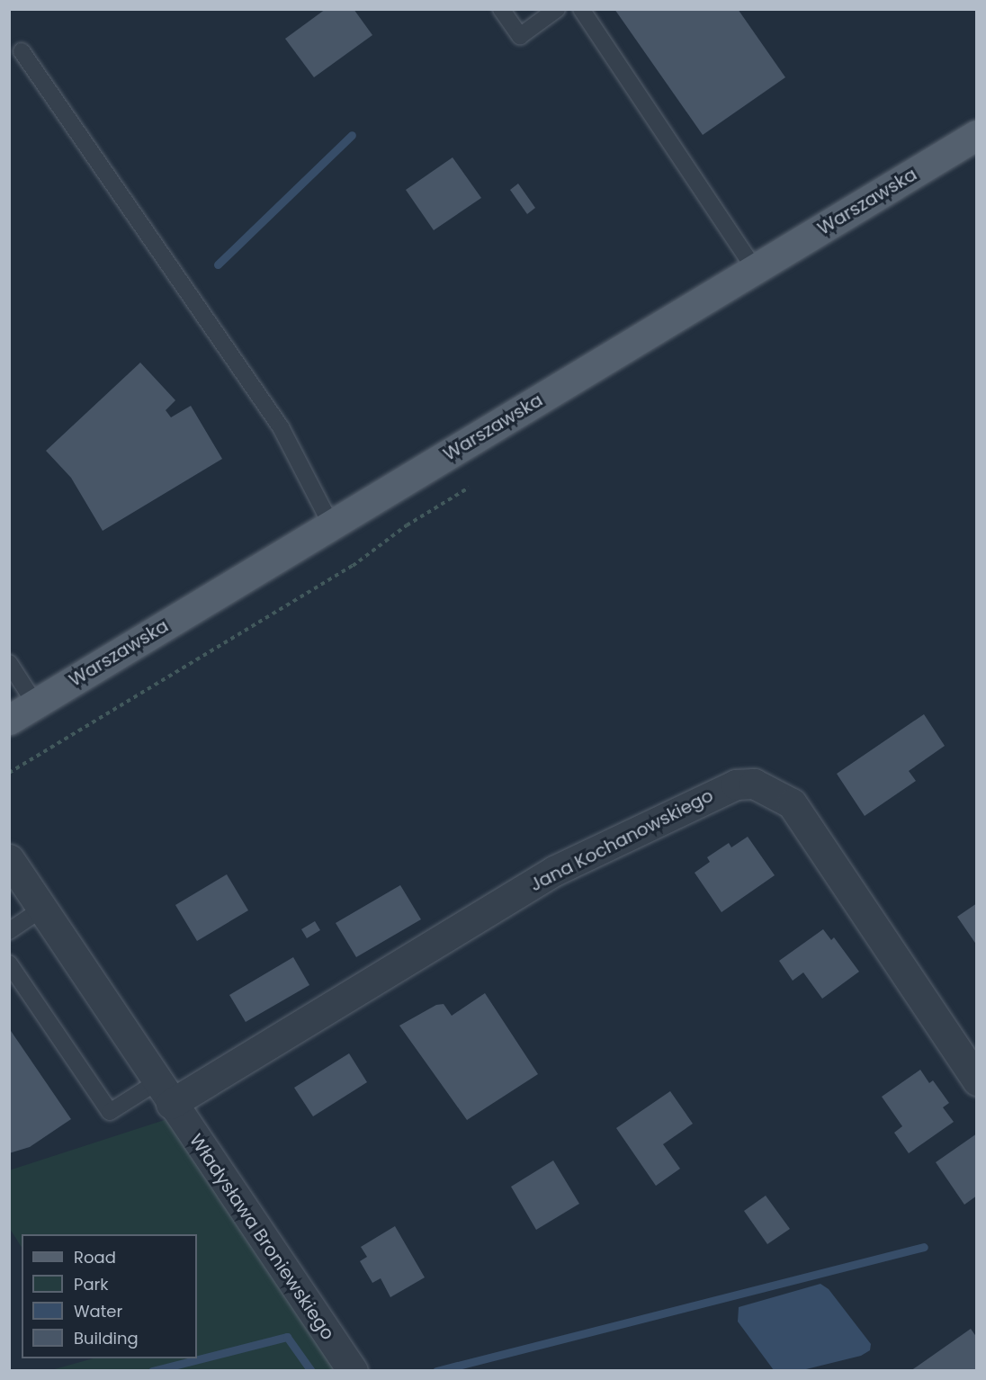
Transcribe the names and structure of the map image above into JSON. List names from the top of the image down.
{
  "streets": {
    "main road": ["Warszawska"],
    "street": ["Jana Kochanowskiego", "Władysława Broniewskiego"]
  },
  "crossings": [
    ["Jana Kochanowskiego", "Władysława Broniewskiego"]
  ],
  "legend": [
    "Road",
    "Park",
    "Water",
    "Building"
  ]
}
